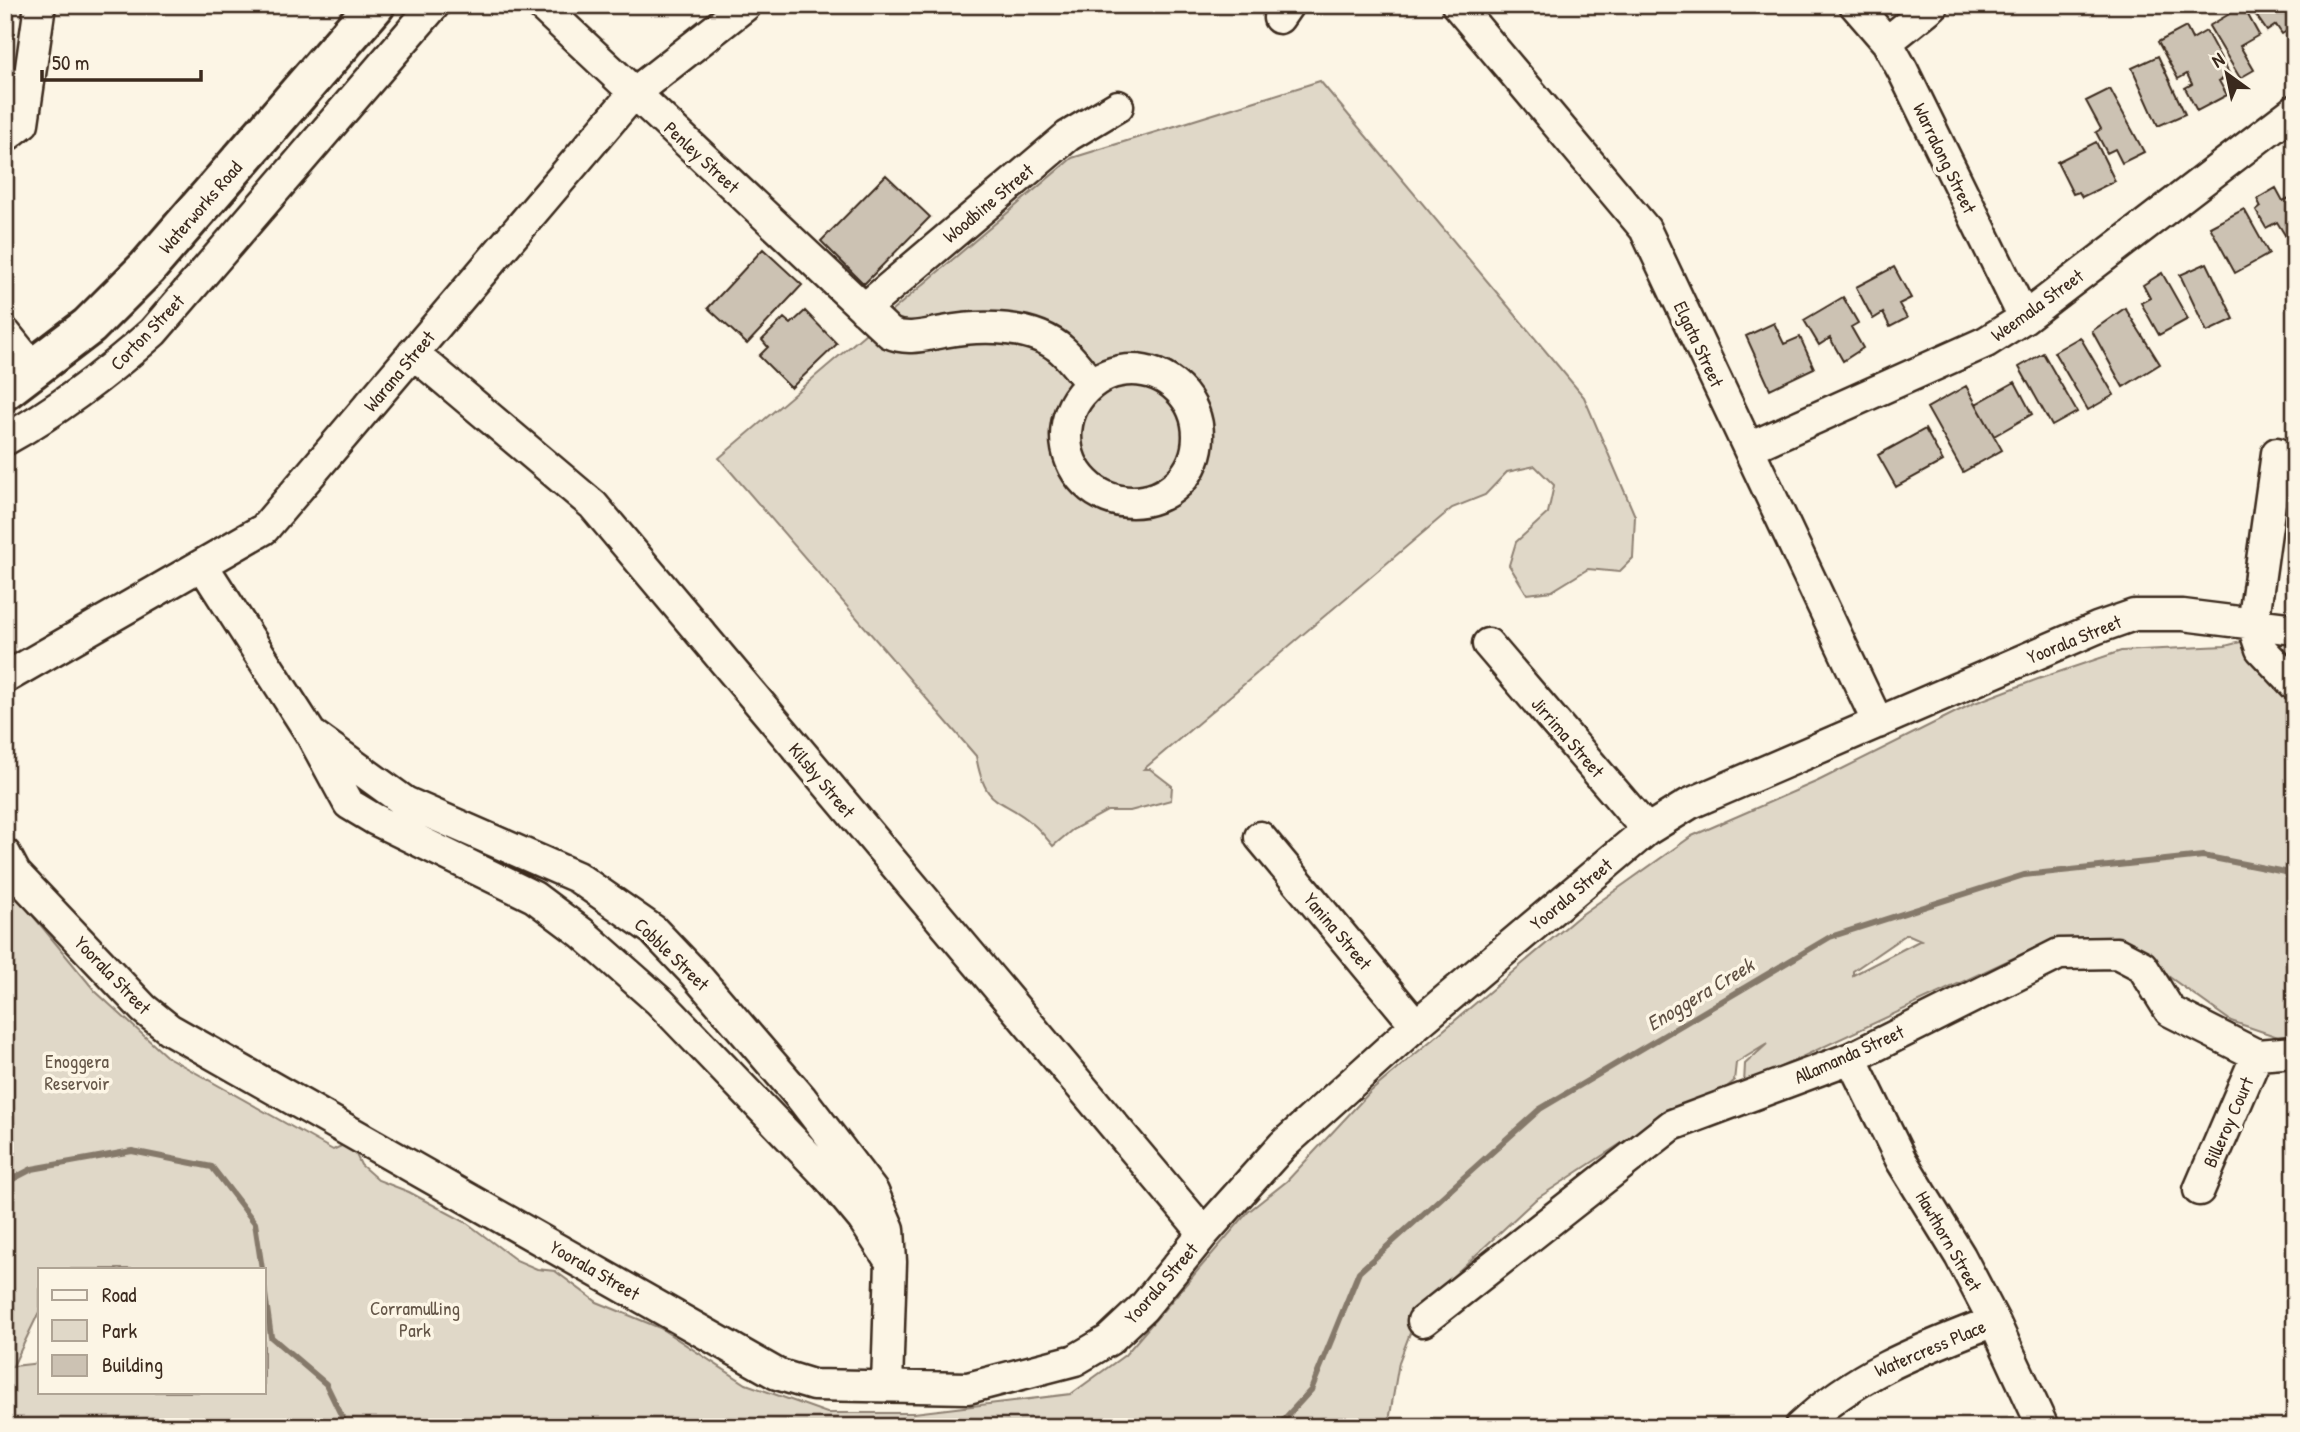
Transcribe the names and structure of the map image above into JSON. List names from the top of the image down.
{
  "streets": {
    "main road": ["Waterworks Road"],
    "street": [
      "Penley Street",
      "Warralong Street",
      "Woodbine Street",
      "Weemala Street",
      "Corton Street",
      "Elgata Street",
      "Warana Street",
      "Yoorala Street",
      "Jirrima Street",
      "Kilsby Street",
      "Yanina Street",
      "Cobble Street",
      "Allamanda Street",
      "Billeroy Court",
      "Hawthorn Street",
      "Watercress Place"
    ]
  },
  "crossings": [
    ["Penley Street", "Woodbine Street"],
    ["Penley Street", "Warana Street"],
    ["Warralong Street", "Weemala Street"],
    ["Weemala Street", "Elgata Street"],
    ["Elgata Street", "Yoorala Street"],
    ["Warana Street", "Kilsby Street"],
    ["Warana Street", "Cobble Street"],
    ["Yoorala Street", "Jirrima Street"],
    ["Yoorala Street", "Kilsby Street"],
    ["Yoorala Street", "Yanina Street"],
    ["Yoorala Street", "Cobble Street"],
    ["Allamanda Street", "Billeroy Court"],
    ["Allamanda Street", "Hawthorn Street"],
    ["Hawthorn Street", "Watercress Place"]
  ],
  "water": ["Enoggera Creek"],
  "parks": ["Enoggera Reservoir", "Corramulling Park"],
  "legend": ["Road", "Park", "Building"],
  "scale_bar": "50 m",
  "north": "top left"
}
